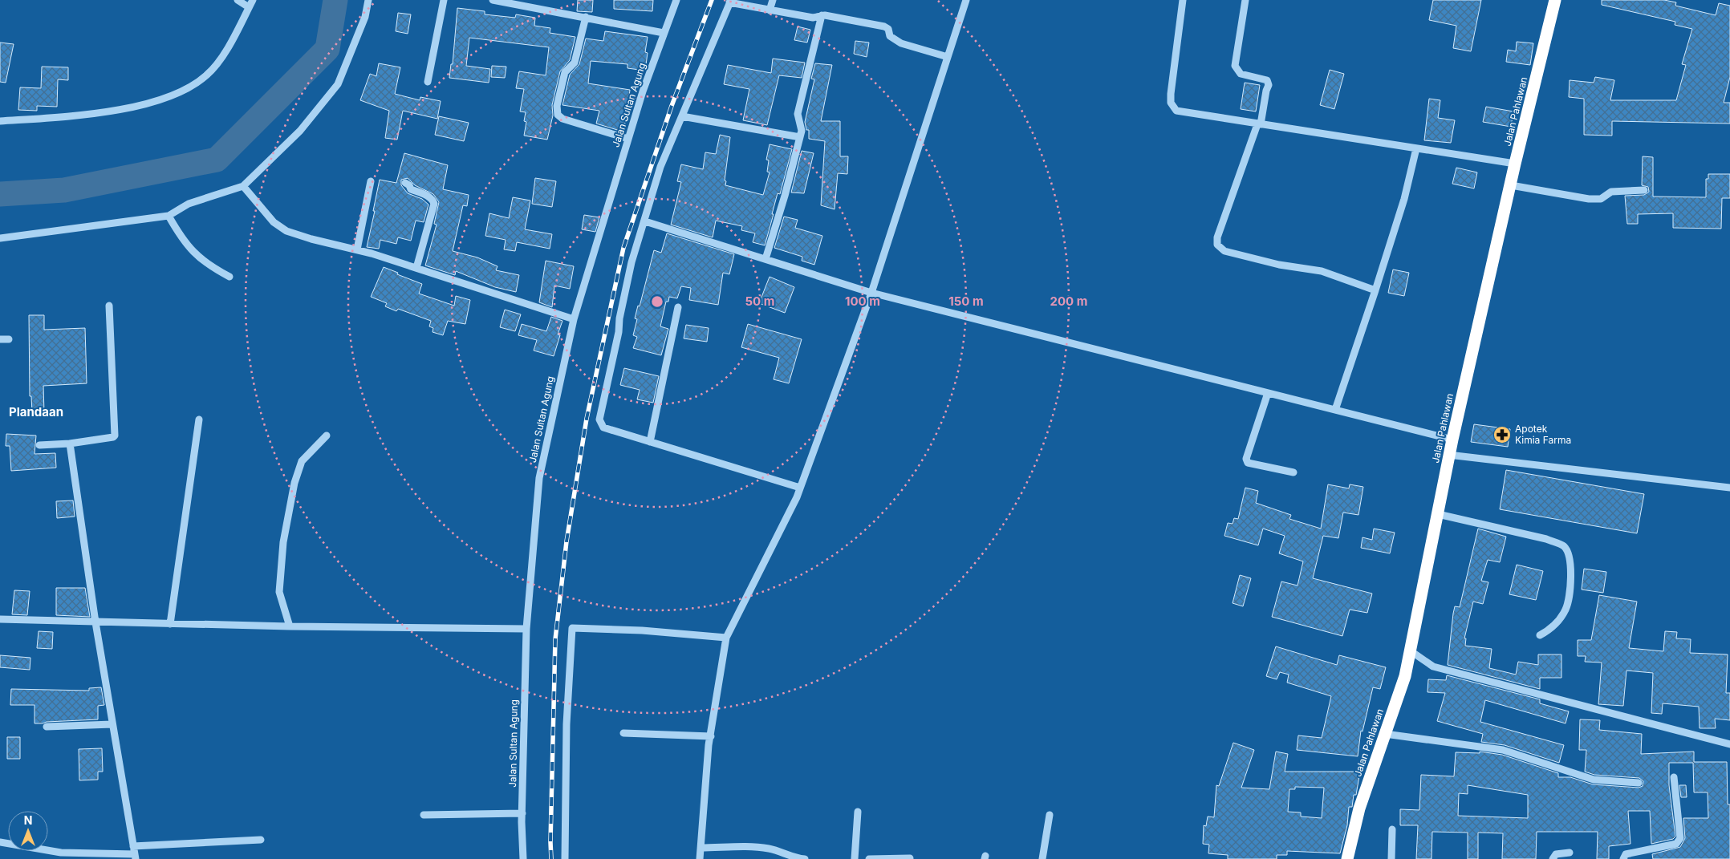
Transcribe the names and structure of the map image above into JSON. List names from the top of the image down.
{
  "streets": {
    "highway": ["Jalan Pahlawan"],
    "street": ["Jalan Sultan Agung"]
  },
  "districts": ["Plandaan"],
  "places": {
    "pharmacy": ["Apotek Kimia Farma"]
  },
  "north": "top",
  "rings": [
    "50 m",
    "100 m",
    "150 m",
    "200 m"
  ]
}
